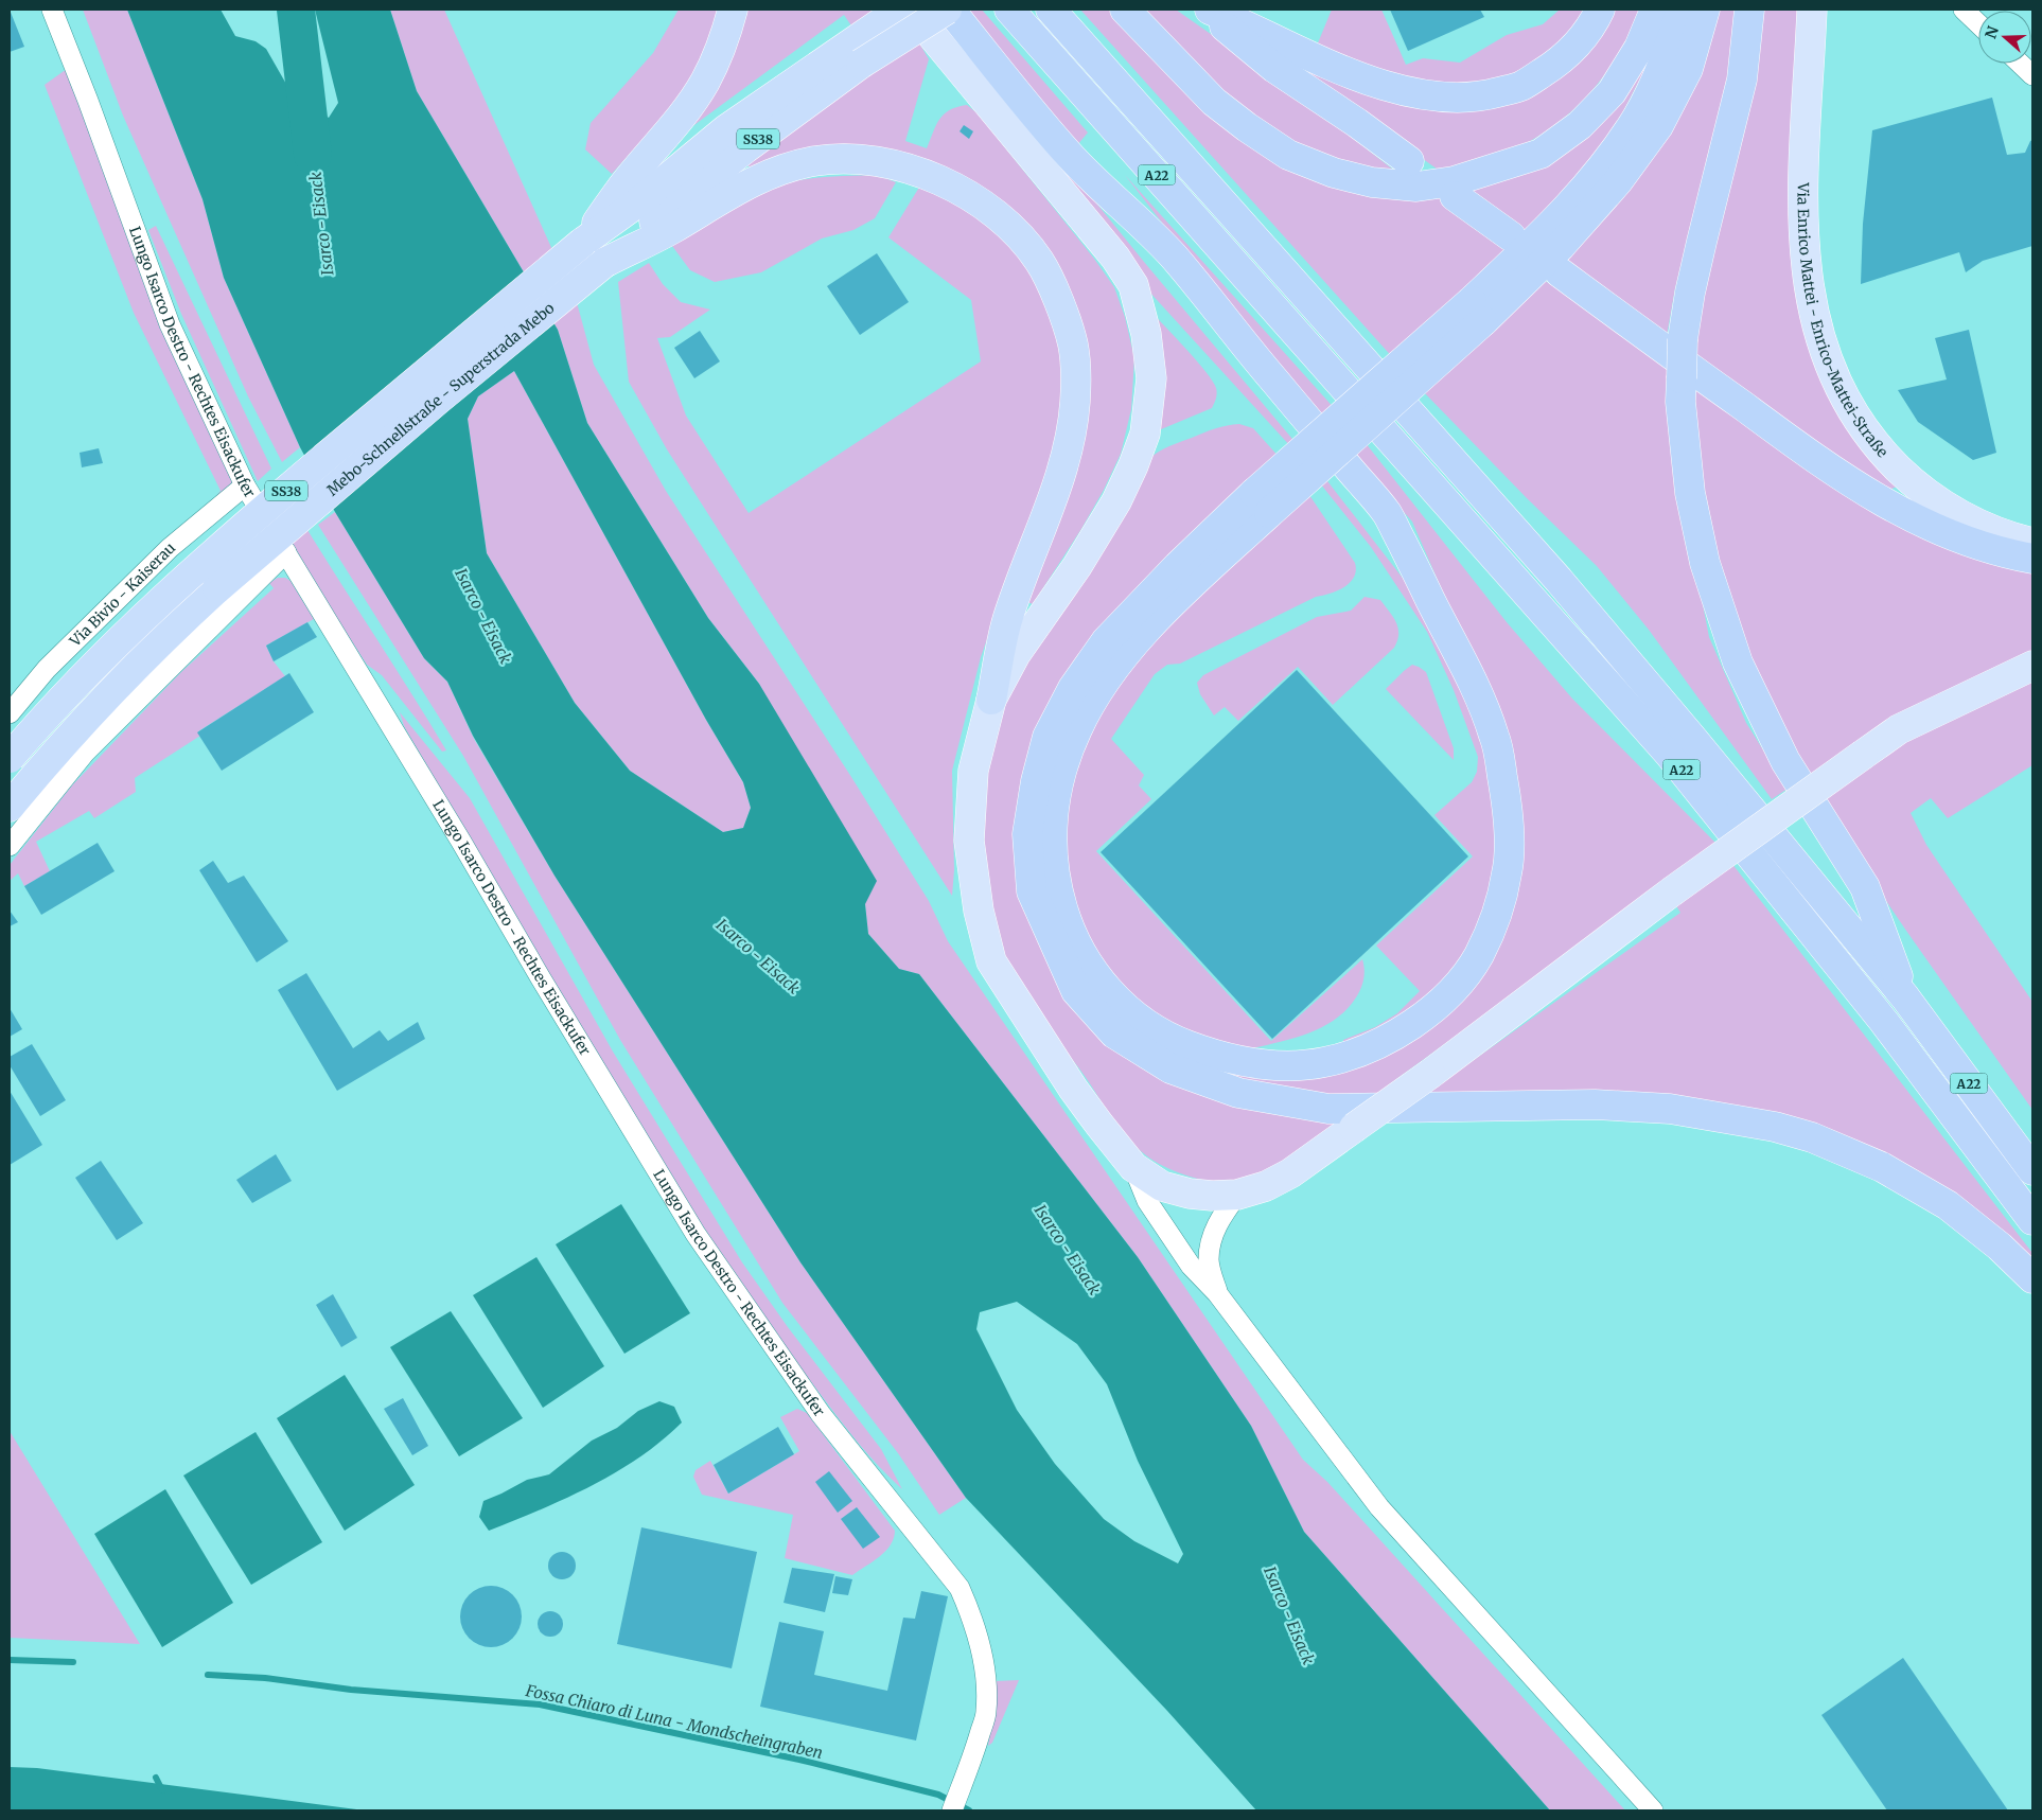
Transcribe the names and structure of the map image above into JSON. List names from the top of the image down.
{
  "streets": {
    "highway": ["SS38", "A22", "Mebo-Schnellstraße - Superstrada Mebo"],
    "main road": ["Via Enrico Mattei - Enrico-Mattei-Straße"],
    "street": ["Lungo Isarco Destro - Rechtes Eisackufer", "Via Bivio - Kaiserau"]
  },
  "crossings": [
    ["SS38", "Mebo-Schnellstraße - Superstrada Mebo"],
    ["Lungo Isarco Destro - Rechtes Eisackufer", "Via Bivio - Kaiserau"]
  ],
  "water": ["Isarco - Eisack", "Fossa Chiaro di Luna - Mondscheingraben"],
  "north": "left"
}
